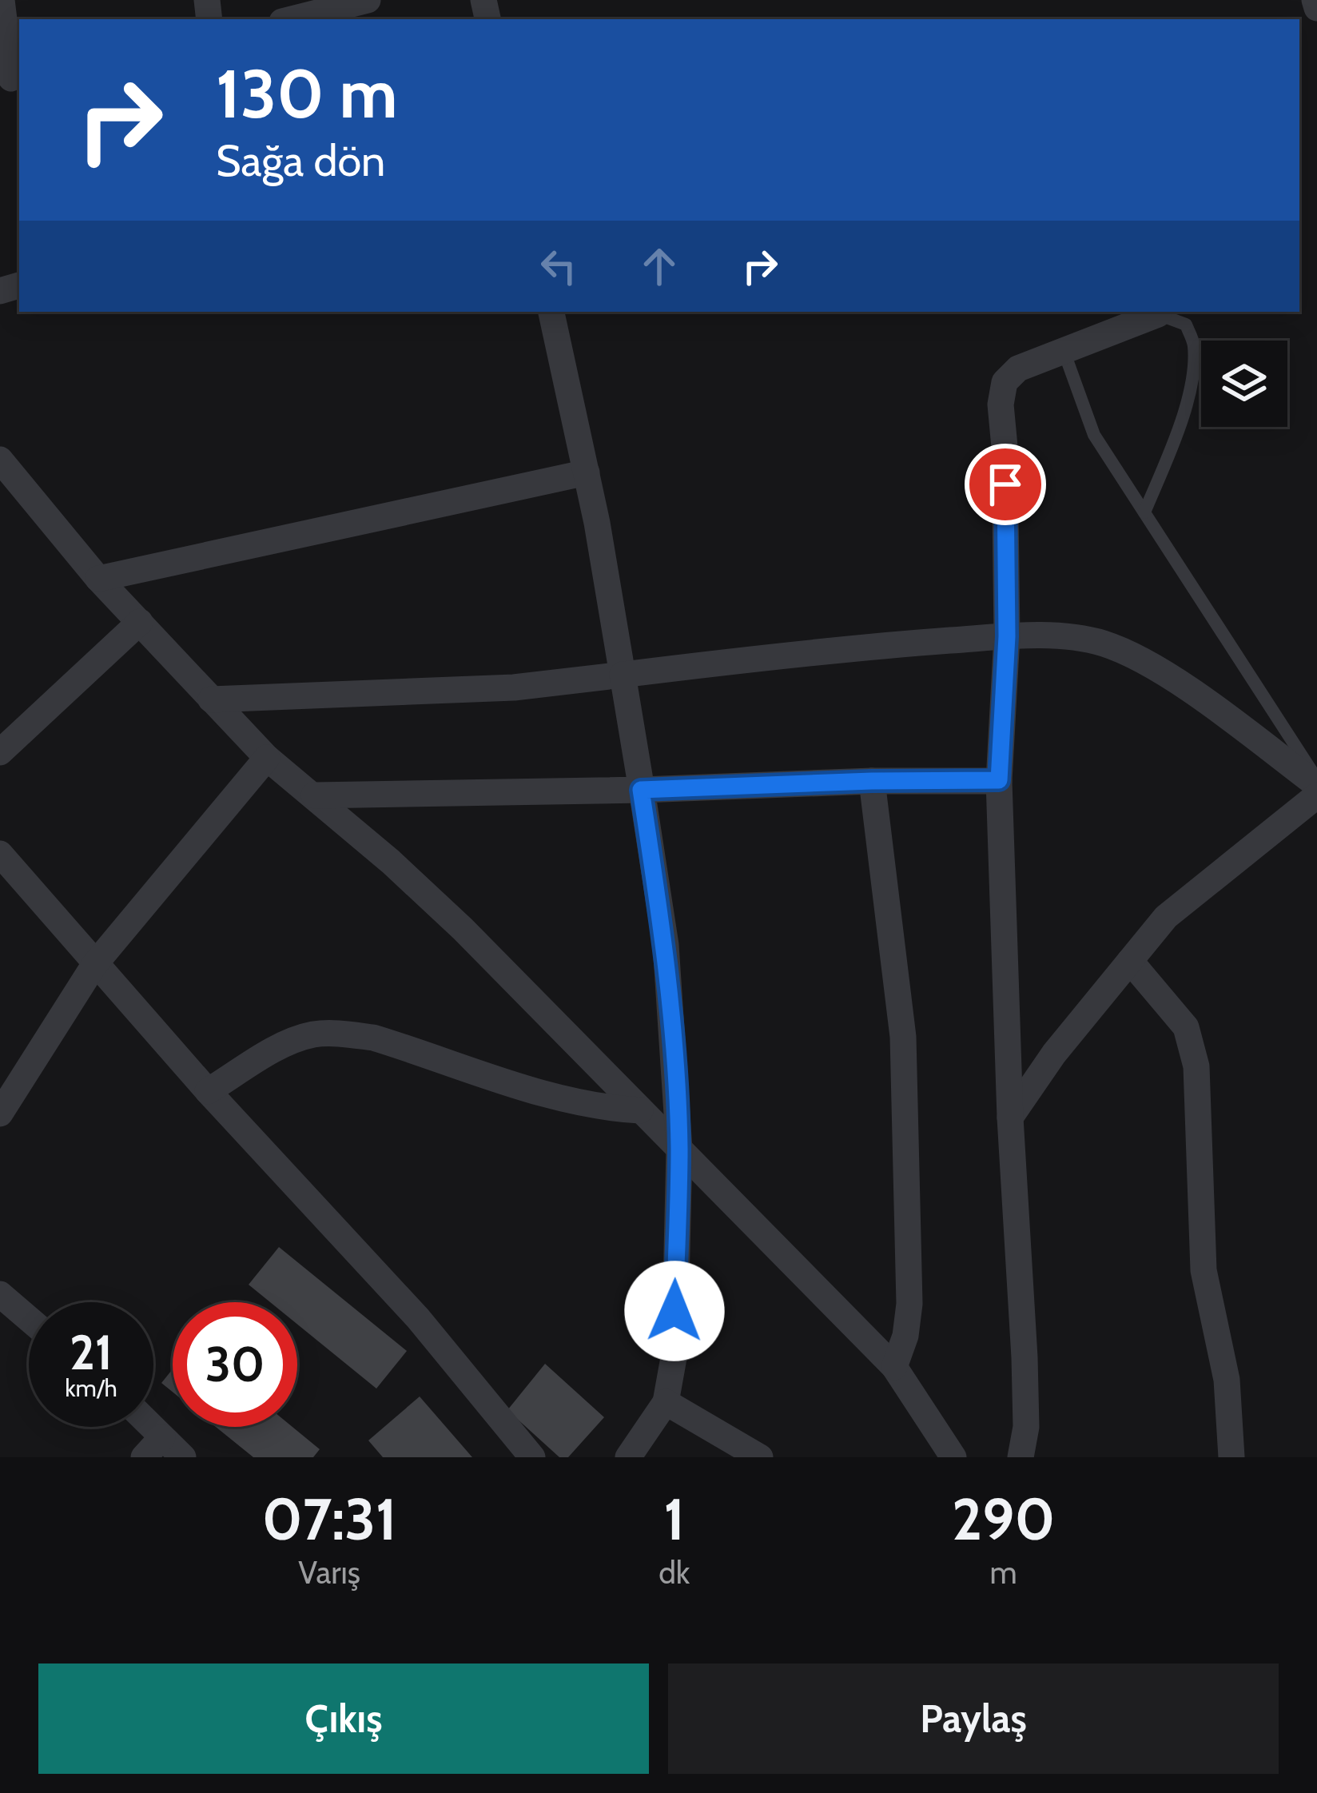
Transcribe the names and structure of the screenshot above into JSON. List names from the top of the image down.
{
  "page": {
    "turn": ["130 m", "Sağa dön"],
    "speed": "21 km/h",
    "limit": "30",
    "eta": [
      "07:31",
      "Varış",
      "1",
      "dk",
      "290",
      "m"
    ],
    "buttons": ["Çıkış", "Paylaş"]
  }
}
